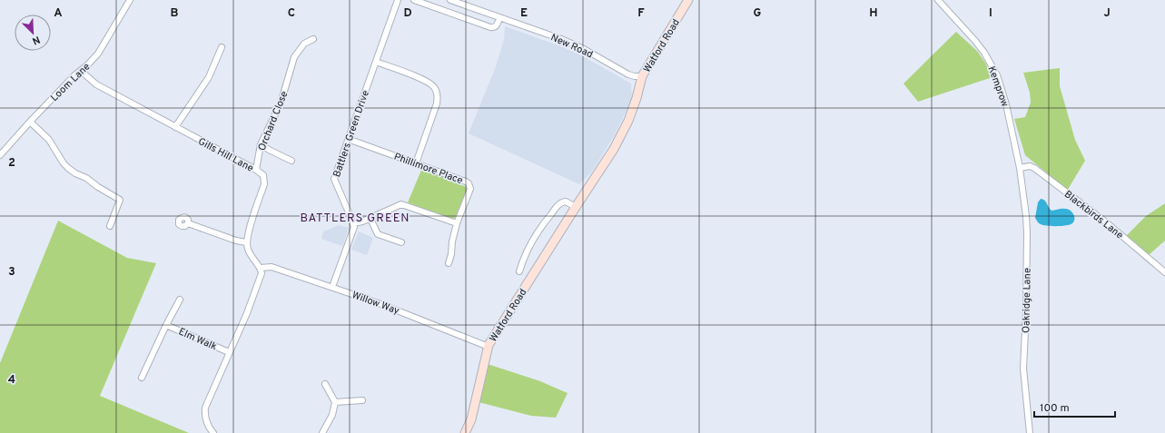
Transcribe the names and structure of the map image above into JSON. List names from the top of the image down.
{
  "streets": {
    "main road": ["Watford Road"],
    "street": [
      "New Road",
      "Loom Lane",
      "Kemprow",
      "Orchard Close",
      "Battlers Green Drive",
      "Gills Hill Lane",
      "Phillimore Place",
      "Blackbirds Lane",
      "Oakridge Lane",
      "Willow Way",
      "Elm Walk"
    ]
  },
  "crossings": [
    ["New Road", "Watford Road"],
    ["Watford Road", "Willow Way"],
    ["Loom Lane", "Gills Hill Lane"],
    ["Kemprow", "Blackbirds Lane"],
    ["Kemprow", "Oakridge Lane"],
    ["Orchard Close", "Gills Hill Lane"],
    ["Battlers Green Drive", "Phillimore Place"],
    ["Blackbirds Lane", "Oakridge Lane"]
  ],
  "districts": ["BATTLERS GREEN"],
  "scale_bar": "100 m",
  "north": "bottom right",
  "grid": {
    "columns": [
      "A",
      "B",
      "C",
      "D",
      "E",
      "F",
      "G",
      "H",
      "I",
      "J"
    ],
    "rows": ["2", "3", "4"]
  }
}
